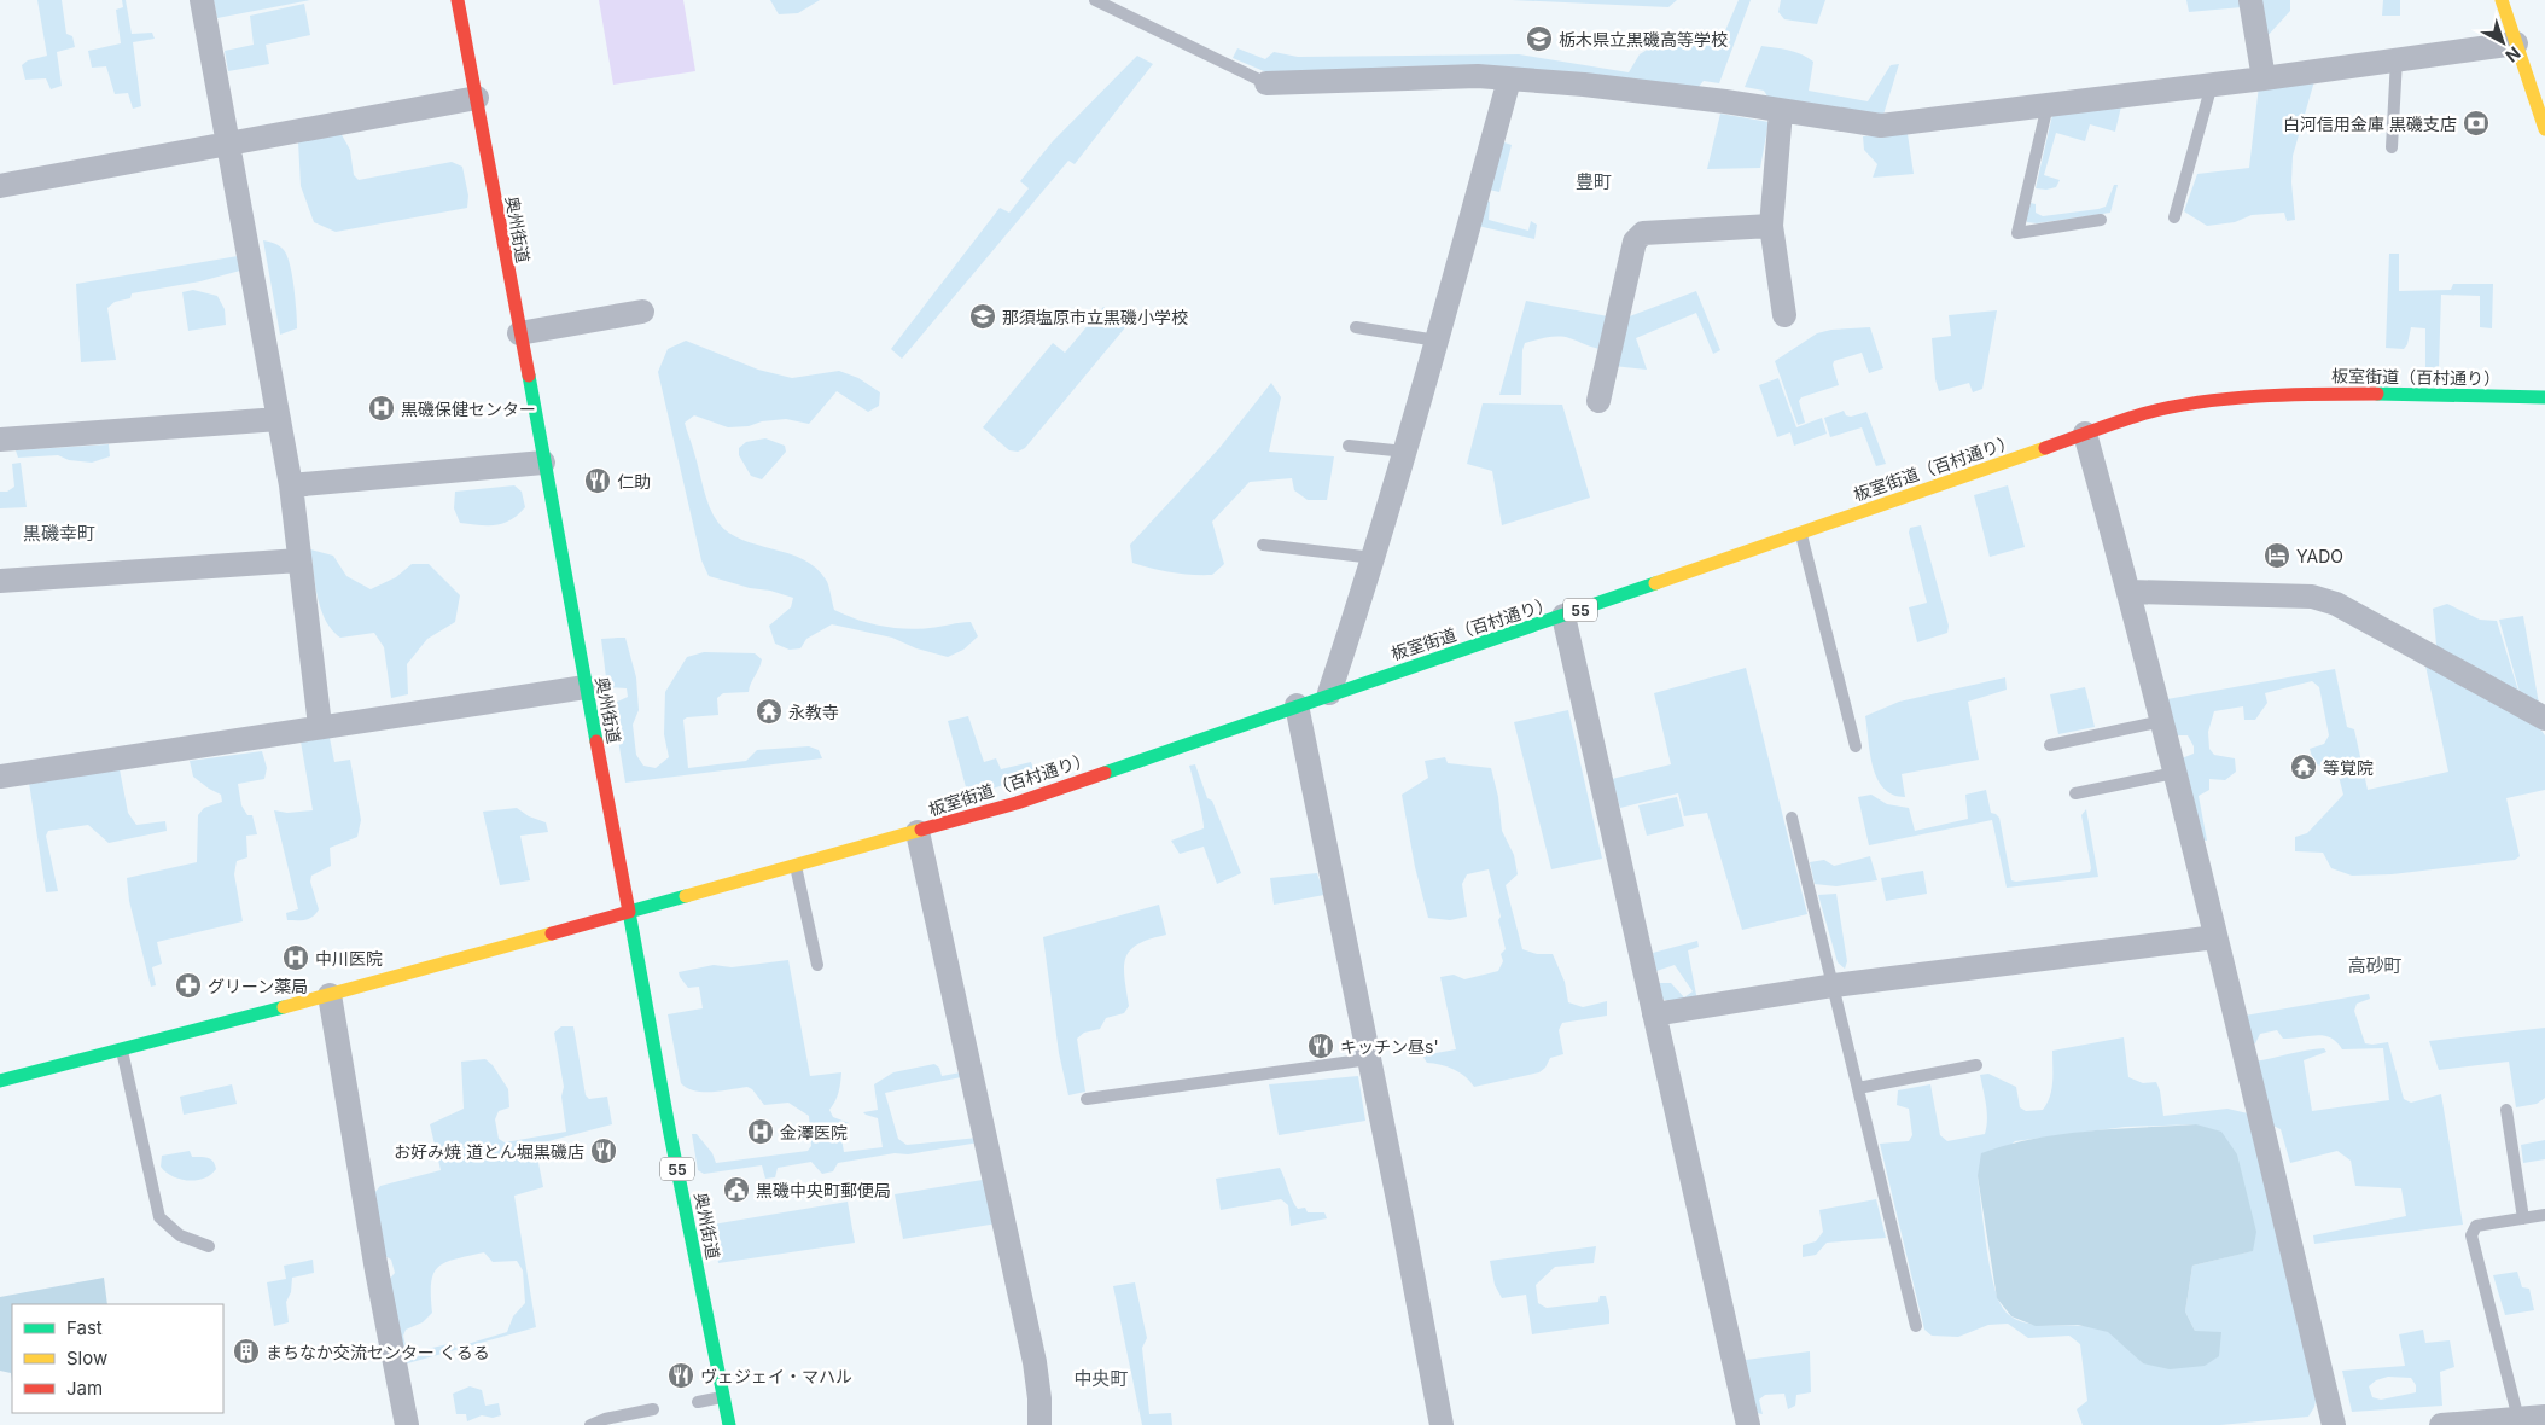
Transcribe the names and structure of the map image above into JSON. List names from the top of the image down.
{
  "streets": {
    "main road": ["奥州街道", "板室街道（百村通り）", "55"]
  },
  "crossings": [
    ["奥州街道", "板室街道（百村通り）"]
  ],
  "districts": [
    "豊町",
    "黒磯幸町",
    "高砂町",
    "中央町"
  ],
  "places": {
    "school or university": ["栃木県立黒磯高等学校", "那須塩原市立黒磯小学校"],
    "bank": ["白河信用金庫 黒磯支店"],
    "hospital": ["黒磯保健センター", "中川医院", "金澤医院"],
    "restaurant": [
      "仁助",
      "キッチン昼s'",
      "お好み焼 道とん堀黒磯店",
      "ヴェジェイ・マハル"
    ],
    "hotel": ["YADO"],
    "temple": ["永教寺", "等覚院"],
    "pharmacy": ["グリーン薬局"],
    "public building": ["黒磯中央町郵便局"],
    "building": ["まちなか交流センター くるる"]
  },
  "legend": ["Fast", "Slow", "Jam"],
  "north": "bottom right"
}
